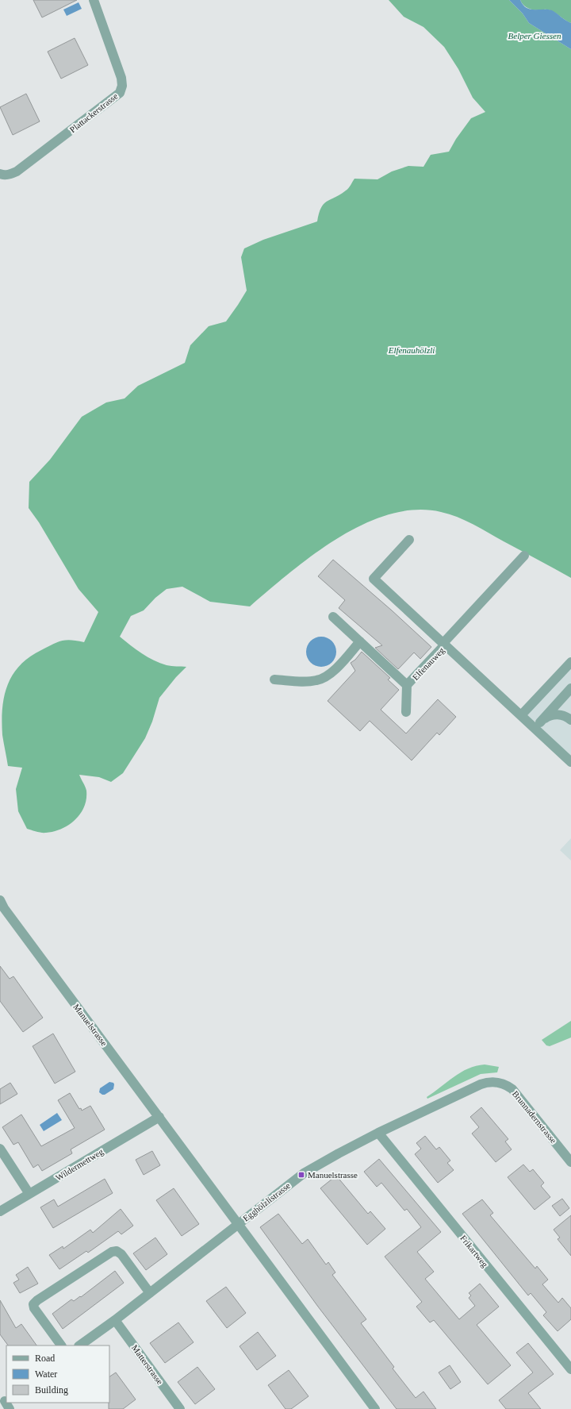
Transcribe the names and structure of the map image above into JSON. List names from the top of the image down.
{
  "streets": {
    "street": [
      "Plattackerstrasse",
      "Elfenauweg",
      "Manuelstrasse",
      "Brunnadernstrasse",
      "Wildermettweg",
      "Egghölzlistrasse",
      "Frikartweg",
      "Matterstrasse"
    ]
  },
  "crossings": [
    ["Manuelstrasse", "Wildermettweg"],
    ["Manuelstrasse", "Egghölzlistrasse"],
    ["Brunnadernstrasse", "Egghölzlistrasse"],
    ["Egghölzlistrasse", "Frikartweg"],
    ["Egghölzlistrasse", "Matterstrasse"]
  ],
  "parks": ["Belper Giessen", "Elfenauhölzli"],
  "places": {
    "transit": ["Manuelstrasse"]
  },
  "legend": ["Road", "Water", "Building"]
}
